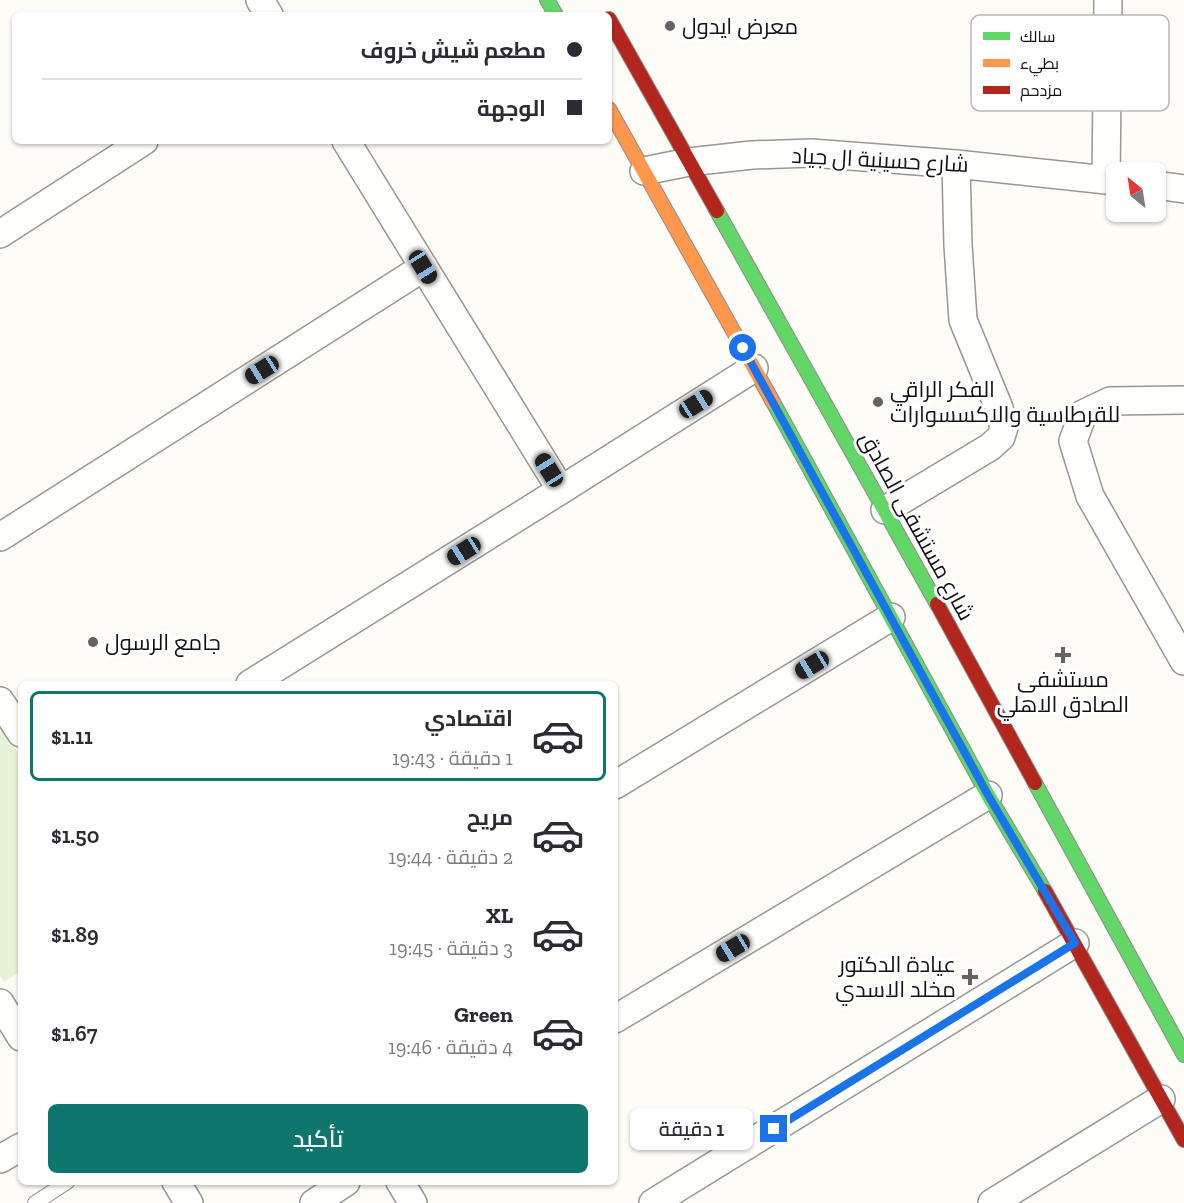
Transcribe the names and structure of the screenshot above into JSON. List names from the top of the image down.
{
  "streets": {
    "street": ["شارع حسينية ال جياد", "شارع مستشفى الصادق"]
  },
  "crossings": [
    ["شارع حسينية ال جياد", "شارع مستشفى الصادق"]
  ],
  "places": {
    "other": ["معرض ايدول", "الفكر الراقي للقرطاسية والاكسسوارات", "جامع الرسول"],
    "health": ["مستشفى الصادق الاهلي", "عيادة الدكتور مخلد الاسدي"]
  },
  "legend": ["سالك", "بطيء", "مزدحم"],
  "north": "top left",
  "page": {
    "banner": ["مطعم شيش خروف", "الوجهة"],
    "list": [
      {
        "name": "اقتصادي",
        "note": "1 دقيقة · 19:43",
        "value": "$1.11"
      },
      {
        "name": "مريح",
        "note": "2 دقيقة · 19:44",
        "value": "$1.50"
      },
      {
        "name": "XL",
        "note": "3 دقيقة · 19:45",
        "value": "$1.89"
      },
      {
        "name": "Green",
        "note": "4 دقيقة · 19:46",
        "value": "$1.67"
      }
    ],
    "buttons": "تأكيد",
    "bubble": "1 دقيقة"
  }
}
